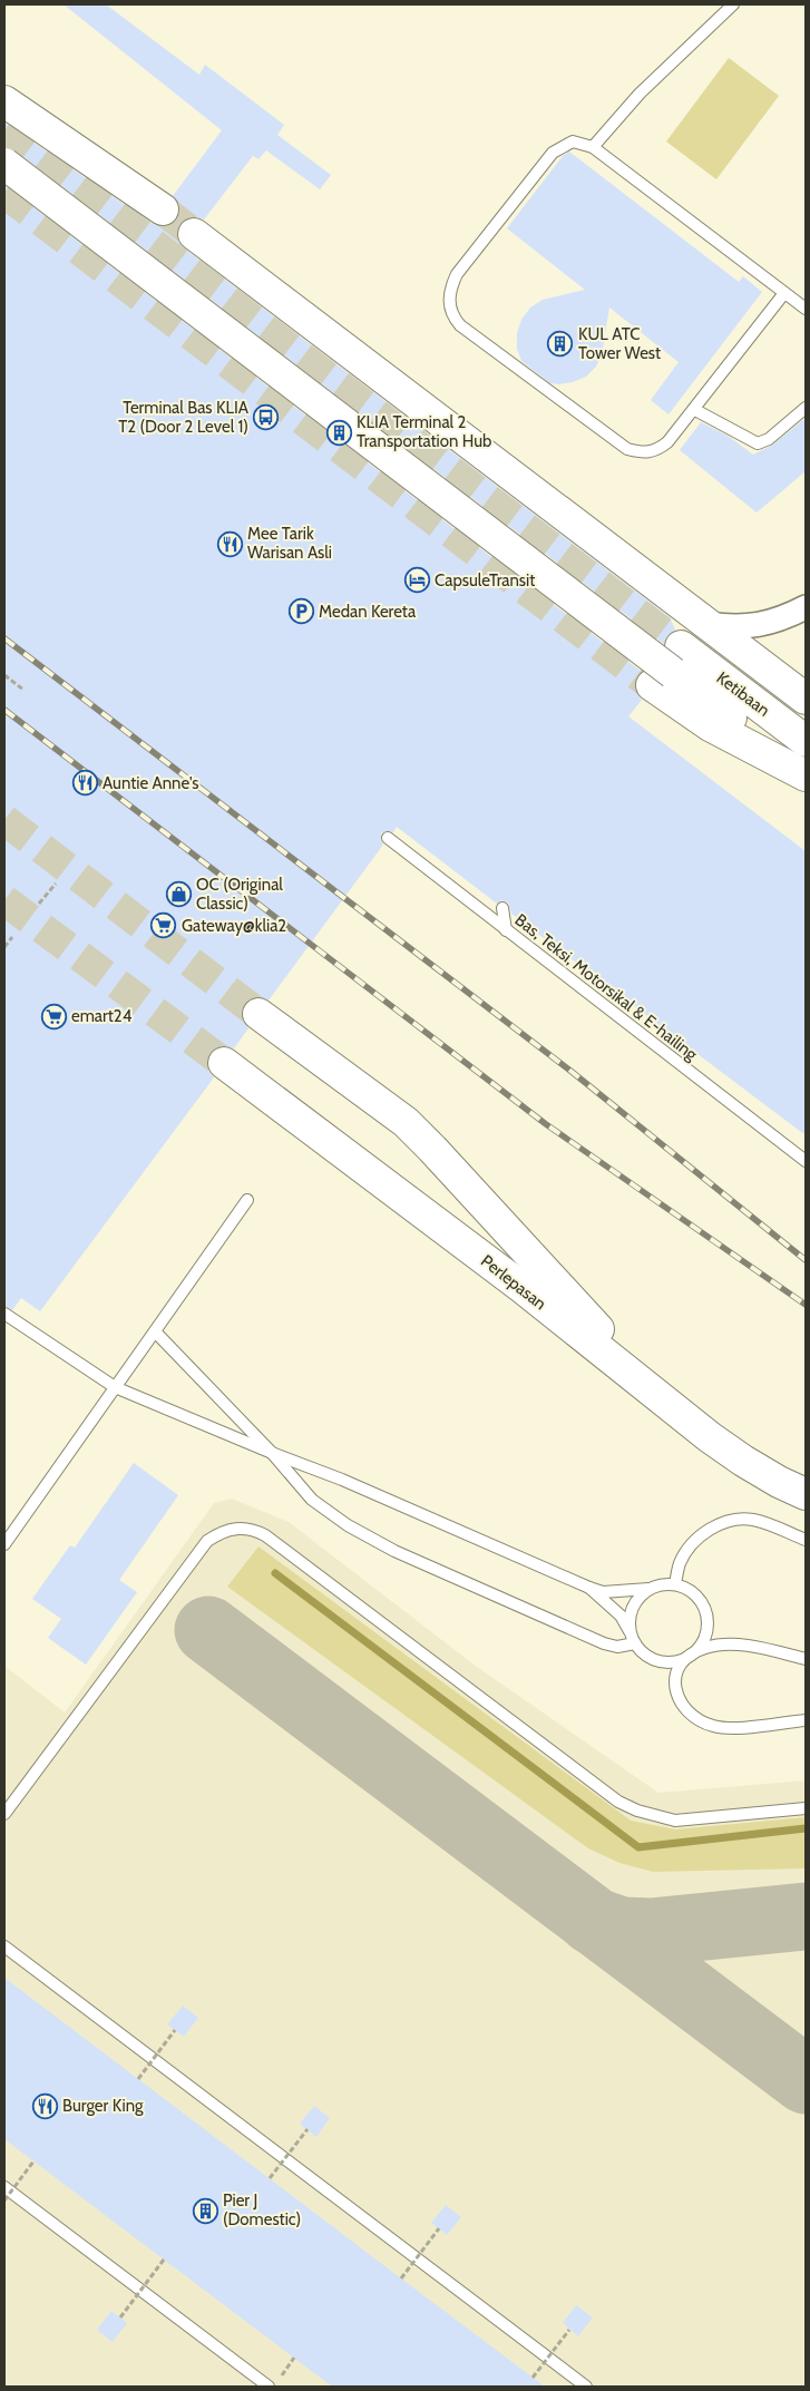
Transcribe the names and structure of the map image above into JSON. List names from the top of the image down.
{
  "streets": {
    "main road": ["Ketibaan", "Perlepasan"],
    "lane": ["Bas, Teksi, Motorsikal & E-hailing"]
  },
  "places": {
    "building": ["KUL ATC Tower West", "KLIA Terminal 2 Transportation Hub", "Pier J (Domestic)"],
    "bus stop": ["Terminal Bas KLIA T2 (Door 2 Level 1)"],
    "restaurant": ["Mee Tarik Warisan Asli", "Auntie Anne's", "Burger King"],
    "hotel": ["CapsuleTransit"],
    "parking": ["Medan Kereta"],
    "shop": ["OC (Original Classic)"],
    "supermarket": ["Gateway@klia2", "emart24"]
  }
}
